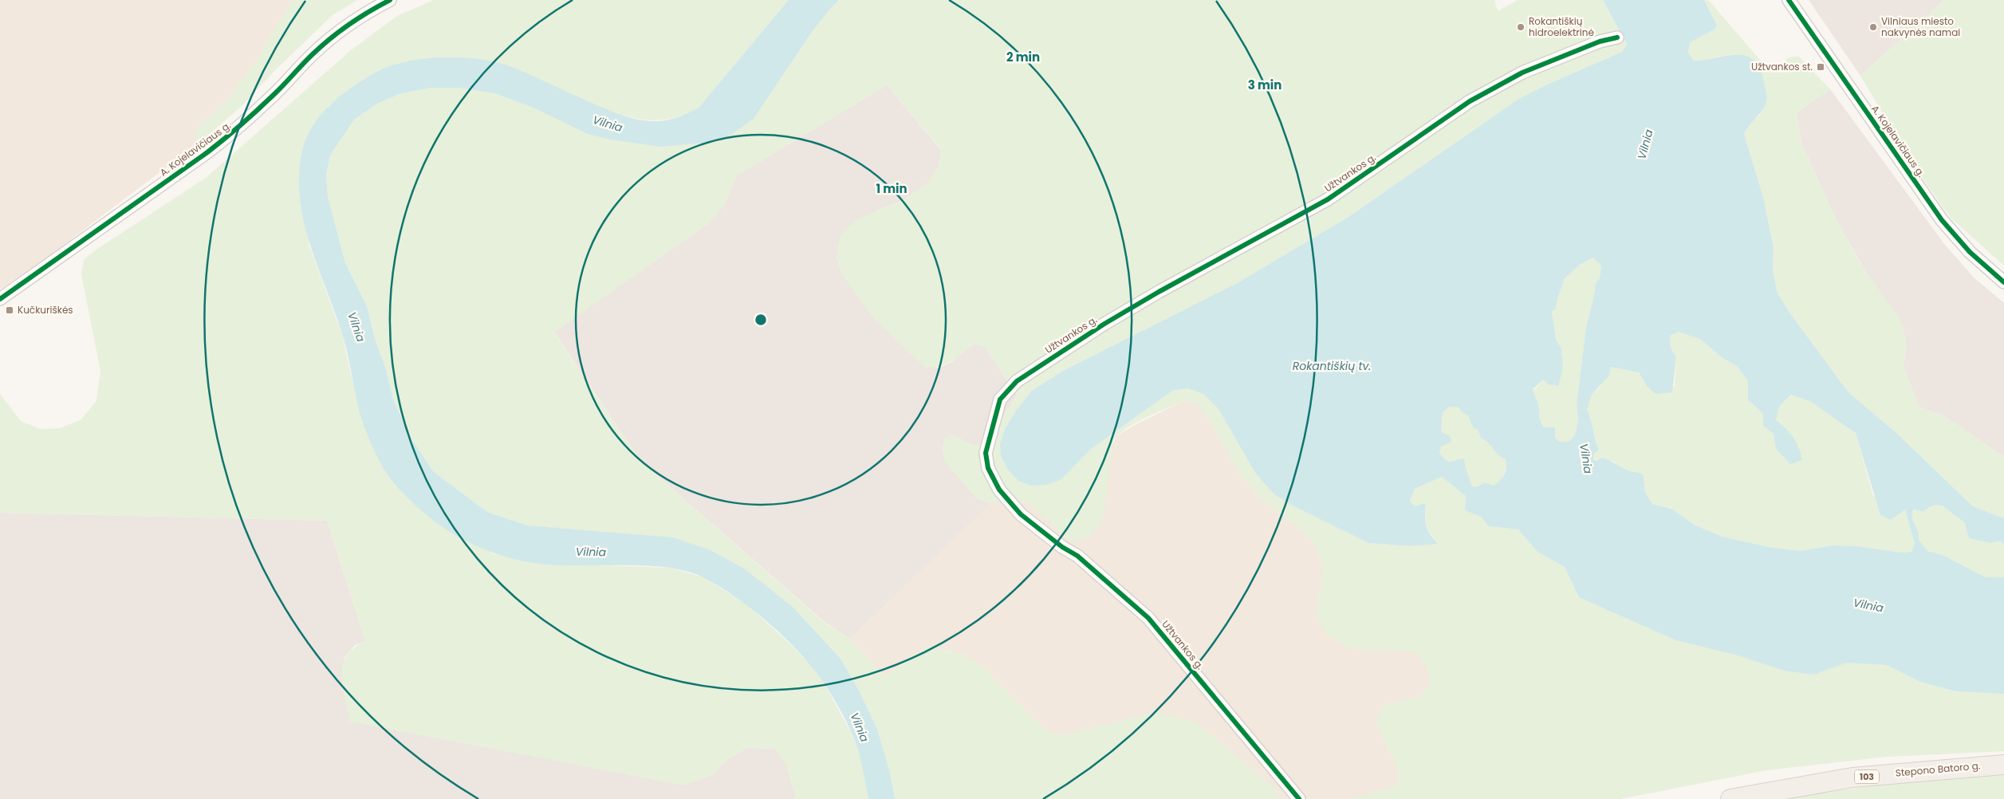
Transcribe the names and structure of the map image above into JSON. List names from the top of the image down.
{
  "streets": {
    "main road": ["Stepono Batoro g.", "103"],
    "street": ["A. Kojelavičiaus g.", "Užtvankos g."]
  },
  "water": ["Vilnia", "Rokantiškių tv."],
  "places": {
    "other": ["Rokantiškių hidroelektrinė", "Vilniaus miesto nakvynės namai"],
    "transit": ["Užtvankos st.", "Kučkuriškės"]
  },
  "rings": ["2 min", "3 min", "1 min"]
}
